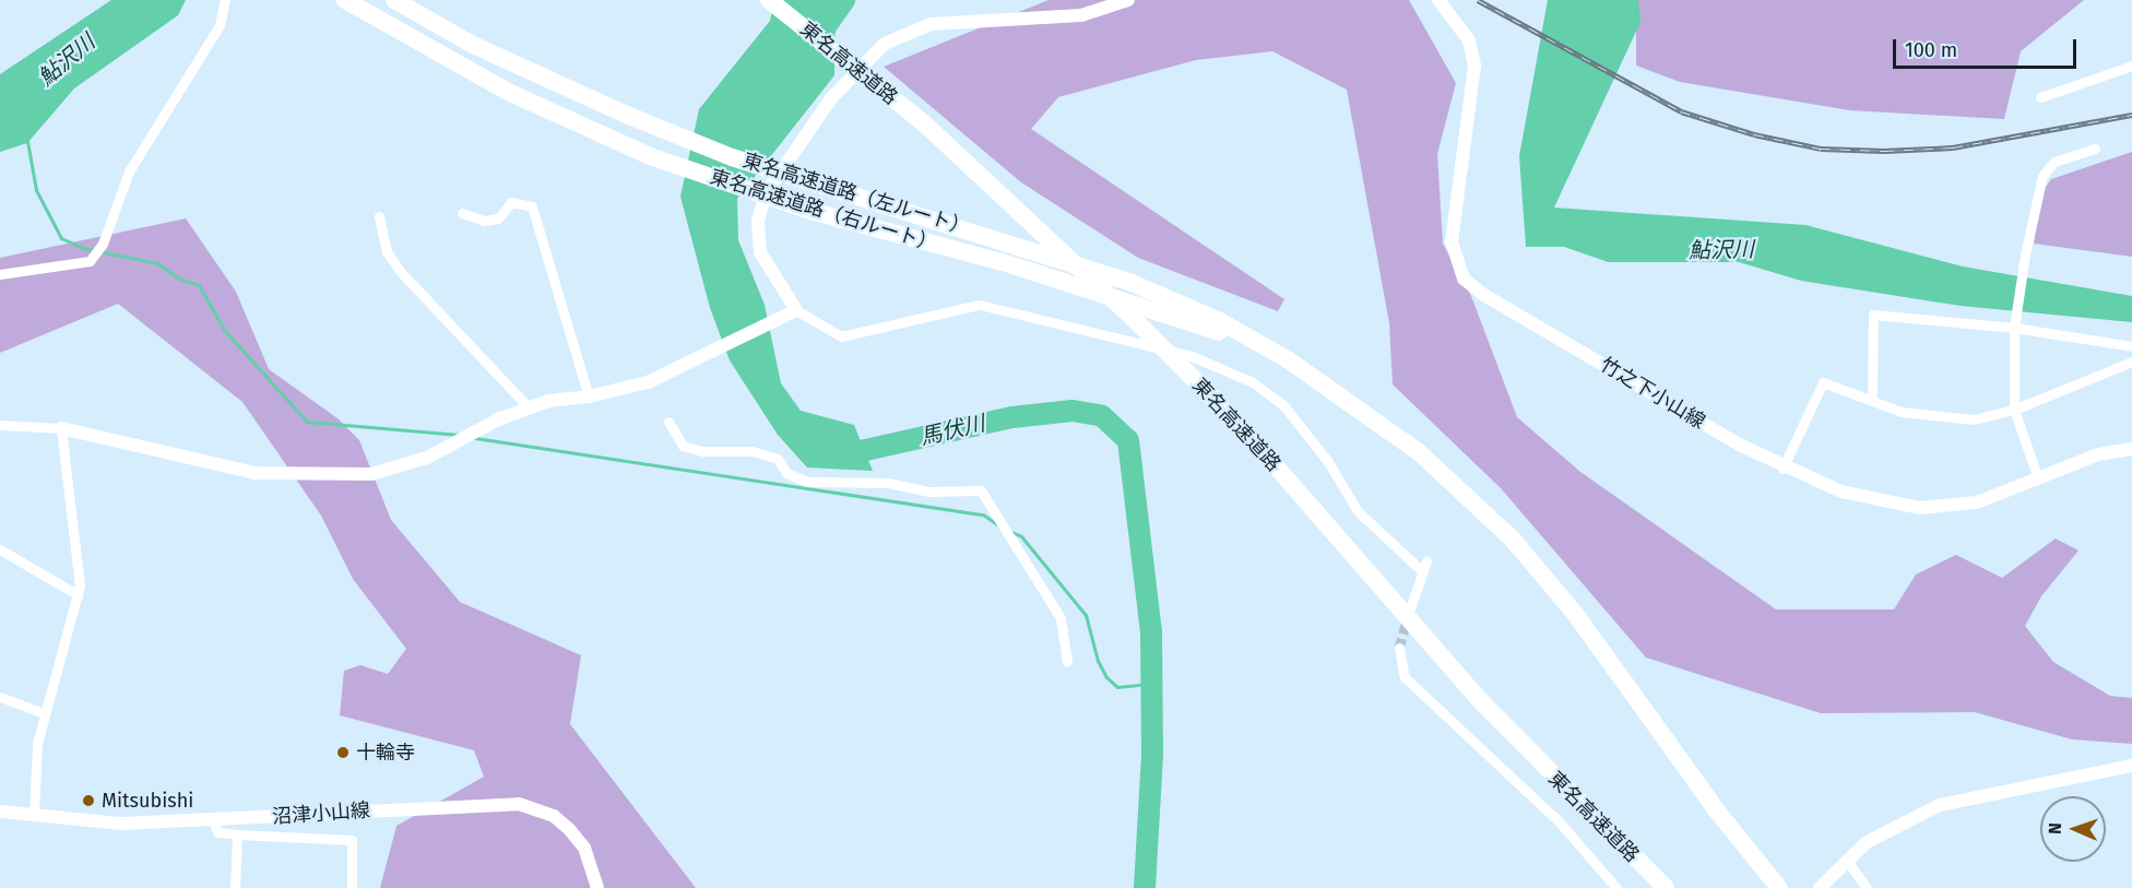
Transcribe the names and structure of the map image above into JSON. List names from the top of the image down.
{
  "streets": {
    "highway": ["東名高速道路", "東名高速道路（左ルート）", "東名高速道路（右ルート）"],
    "main road": ["竹之下小山線", "沼津小山線"]
  },
  "crossings": [
    ["東名高速道路（左ルート）", "東名高速道路（右ルート）"]
  ],
  "water": ["鮎沢川", "馬伏川"],
  "places": ["十輪寺", "Mitsubishi"],
  "scale_bar": "100 m",
  "north": "left"
}
